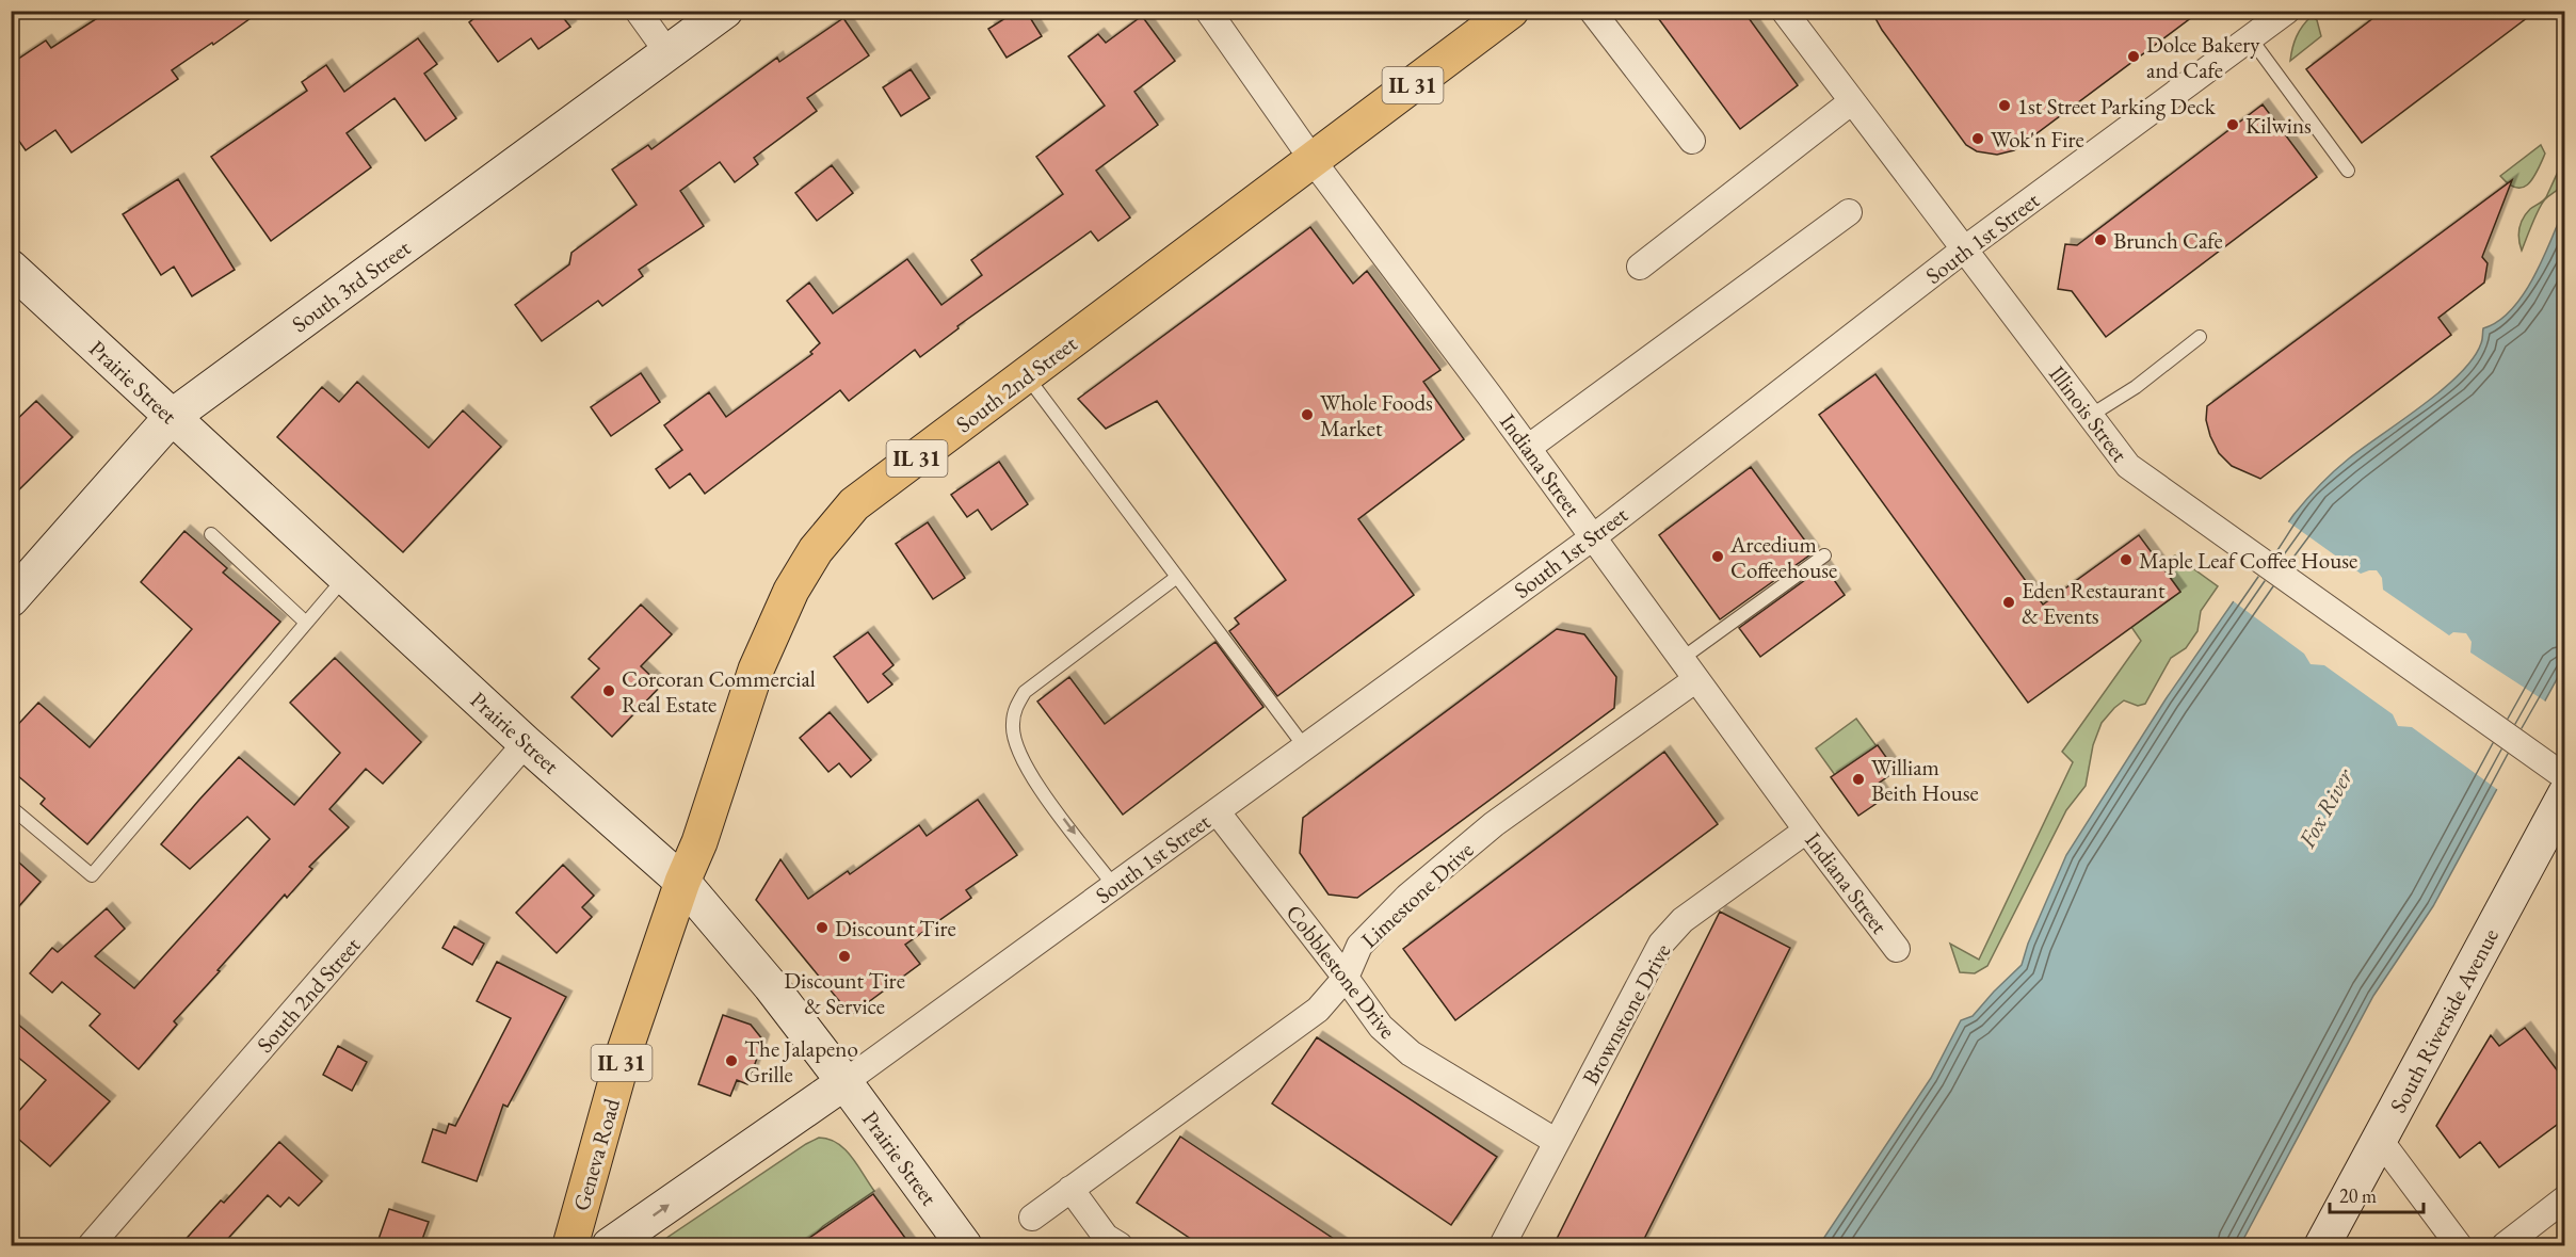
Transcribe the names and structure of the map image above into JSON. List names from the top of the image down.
{
  "streets": {
    "main road": ["IL 31", "South 2nd Street", "Geneva Road"],
    "street": [
      "South 1st Street",
      "South 3rd Street",
      "Prairie Street",
      "Illinois Street",
      "Indiana Street",
      "Limestone Drive",
      "Cobblestone Drive",
      "Brownstone Drive",
      "South Riverside Avenue"
    ]
  },
  "crossings": [
    ["South 1st Street", "Prairie Street"],
    ["South 1st Street", "Illinois Street"],
    ["South 1st Street", "Indiana Street"],
    ["South 1st Street", "Cobblestone Drive"],
    ["South 3rd Street", "Prairie Street"],
    ["Prairie Street", "South 2nd Street"],
    ["Prairie Street", "Geneva Road"],
    ["South 2nd Street", "Indiana Street"],
    ["South 2nd Street", "Geneva Road"],
    ["Indiana Street", "Limestone Drive"],
    ["Indiana Street", "Brownstone Drive"],
    ["Limestone Drive", "Cobblestone Drive"],
    ["Cobblestone Drive", "Brownstone Drive"]
  ],
  "water": ["Fox River"],
  "places": [
    "Dolce Bakery and Cafe",
    "1st Street Parking Deck",
    "Kilwins",
    "Wok'n Fire",
    "Brunch Cafe",
    "Whole Foods Market",
    "Arcedium Coffeehouse",
    "Maple Leaf Coffee House",
    "Eden Restaurant & Events",
    "Corcoran Commercial Real Estate",
    "William Beith House",
    "Discount Tire",
    "Discount Tire & Service",
    "The Jalapeno Grille"
  ],
  "scale_bar": "20 m"
}
